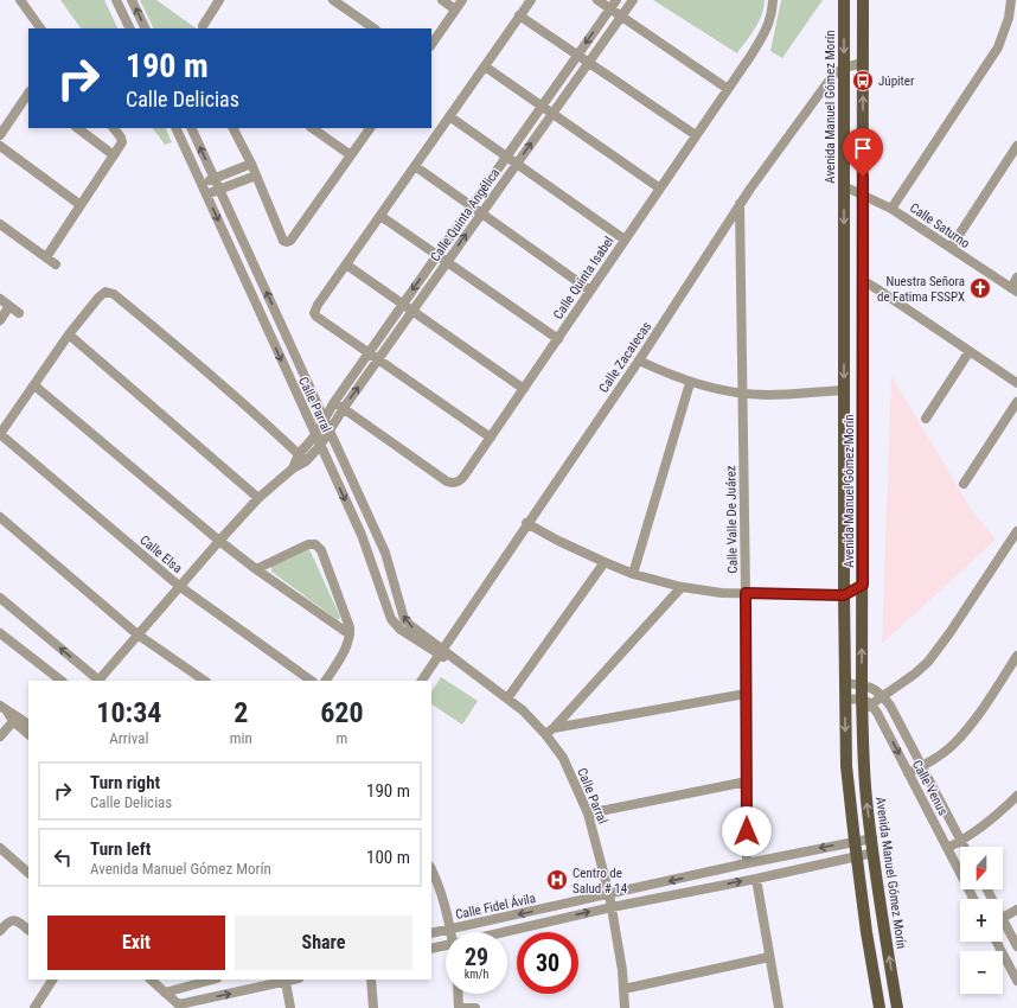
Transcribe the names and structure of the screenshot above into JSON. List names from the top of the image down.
{
  "streets": {
    "main road": ["Avenida Manuel Gómez Morín"],
    "street": [
      "Calle Quinta Angélica",
      "Calle Saturno",
      "Calle Quinta Isabel",
      "Calle Zacatecas",
      "Calle Parral",
      "Calle Valle De Juárez",
      "Calle Elsa",
      "Calle Venus",
      "Calle Fidel Ávila"
    ]
  },
  "crossings": [
    ["Avenida Manuel Gómez Morín", "Calle Saturno"],
    ["Avenida Manuel Gómez Morín", "Calle Zacatecas"],
    ["Avenida Manuel Gómez Morín", "Calle Venus"],
    ["Avenida Manuel Gómez Morín", "Calle Fidel Ávila"],
    ["Calle Quinta Angélica", "Calle Quinta Isabel"],
    ["Calle Quinta Angélica", "Calle Parral"],
    ["Calle Zacatecas", "Calle Parral"],
    ["Calle Zacatecas", "Calle Valle De Juárez"],
    ["Calle Parral", "Calle Fidel Ávila"],
    ["Calle Valle De Juárez", "Calle Fidel Ávila"]
  ],
  "places": {
    "bus stop": ["Júpiter"],
    "church": ["Nuestra Señora de Fatima FSSPX"],
    "hospital": ["Centro de Salud # 14"]
  },
  "north": "bottom",
  "page": {
    "turn": ["190 m", "Calle Delicias"],
    "eta": [
      "10:34",
      "Arrival",
      "2",
      "min",
      "620",
      "m"
    ],
    "list": [
      {
        "name": "Turn right",
        "note": "Calle Delicias",
        "value": "190 m"
      },
      {
        "name": "Turn left",
        "note": "Avenida Manuel Gómez Morín",
        "value": "100 m"
      }
    ],
    "map_buttons": ["+", "−"],
    "buttons": ["Exit", "Share"],
    "speed": "29 km/h",
    "limit": "30"
  }
}
